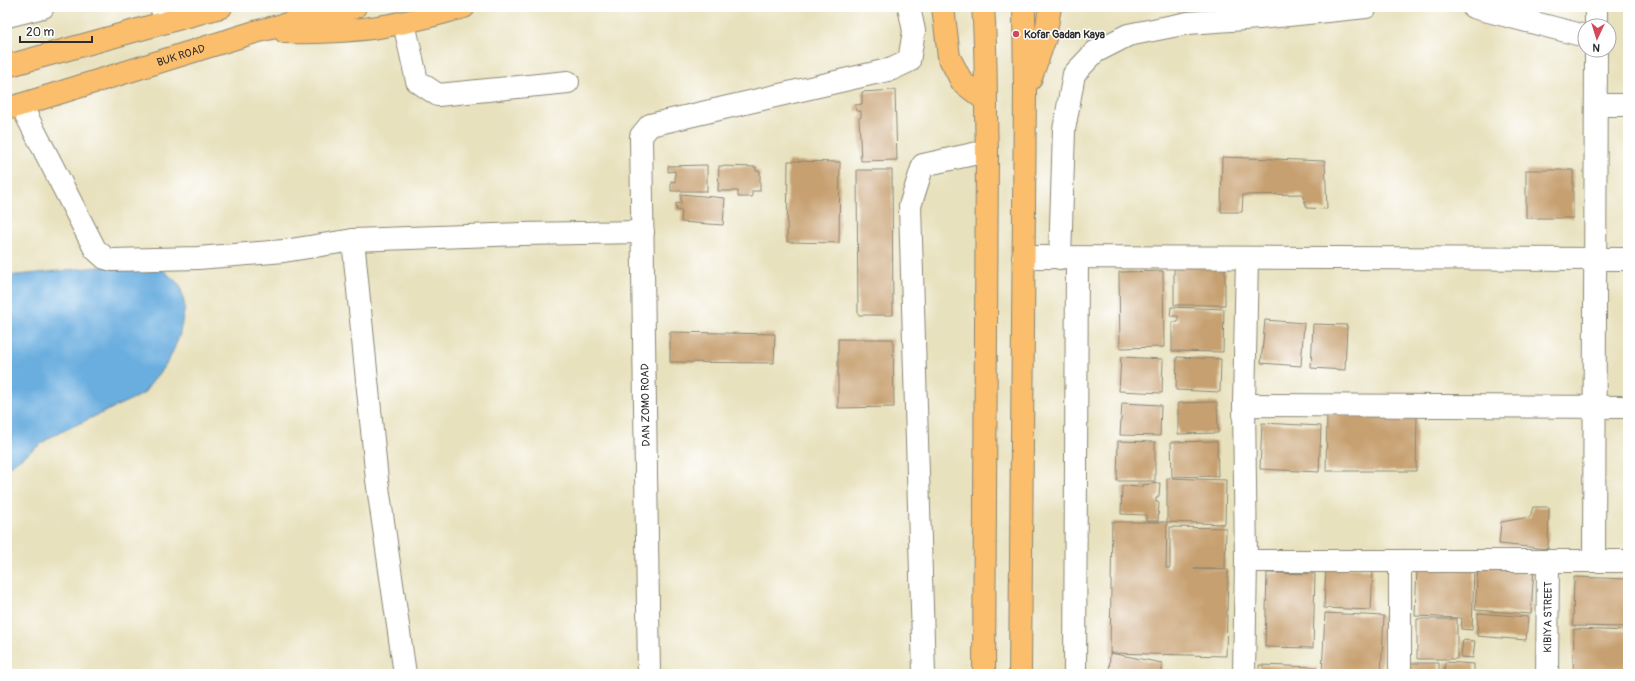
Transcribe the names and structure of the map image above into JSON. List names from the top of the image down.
{
  "streets": {
    "main road": ["BUK ROAD"],
    "street": ["DAN ZOMO ROAD", "KIBIYA STREET"]
  },
  "places": ["Kofar Gadan Kaya"],
  "scale_bar": "20 m",
  "north": "bottom"
}
